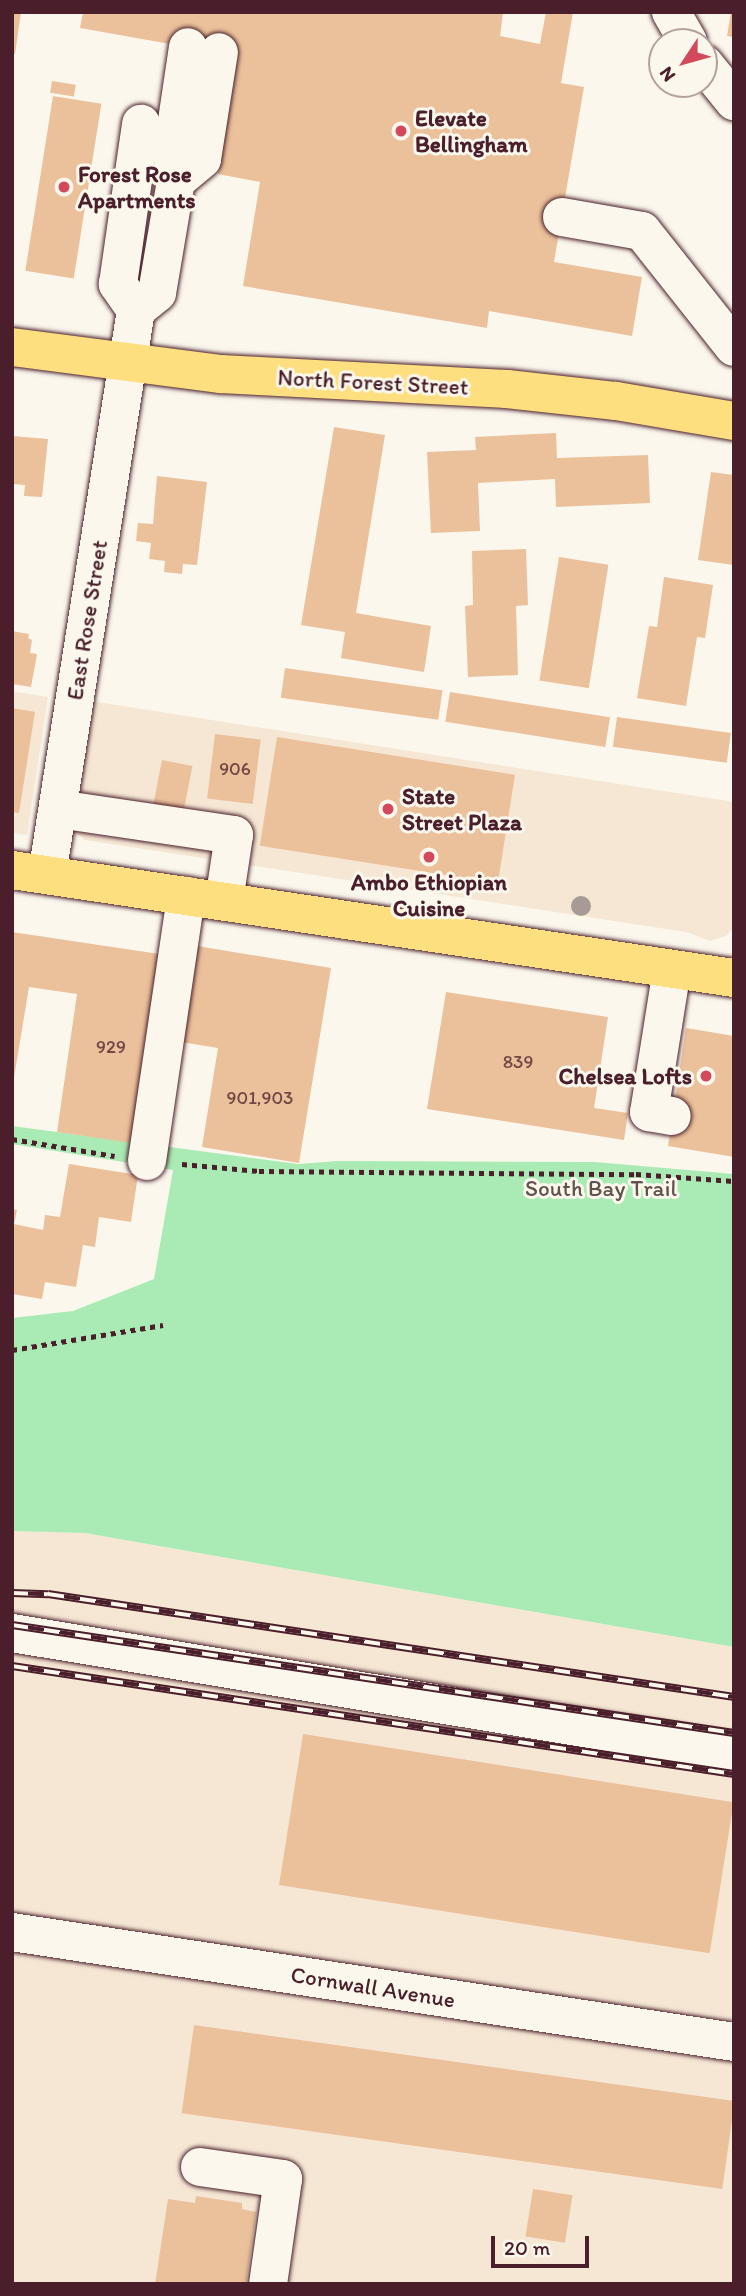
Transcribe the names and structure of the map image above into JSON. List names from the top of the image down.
{
  "streets": {
    "main road": ["North Forest Street"],
    "street": ["East Rose Street", "Cornwall Avenue"]
  },
  "crossings": [
    ["North Forest Street", "East Rose Street"]
  ],
  "parks": ["South Bay Trail"],
  "places": [
    "Elevate Bellingham",
    "Forest Rose Apartments",
    "State Street Plaza",
    "Ambo Ethiopian Cuisine",
    "Chelsea Lofts"
  ],
  "house_numbers": [
    "906",
    "929",
    "839",
    "901,903"
  ],
  "scale_bar": "20 m",
  "north": "bottom left"
}
